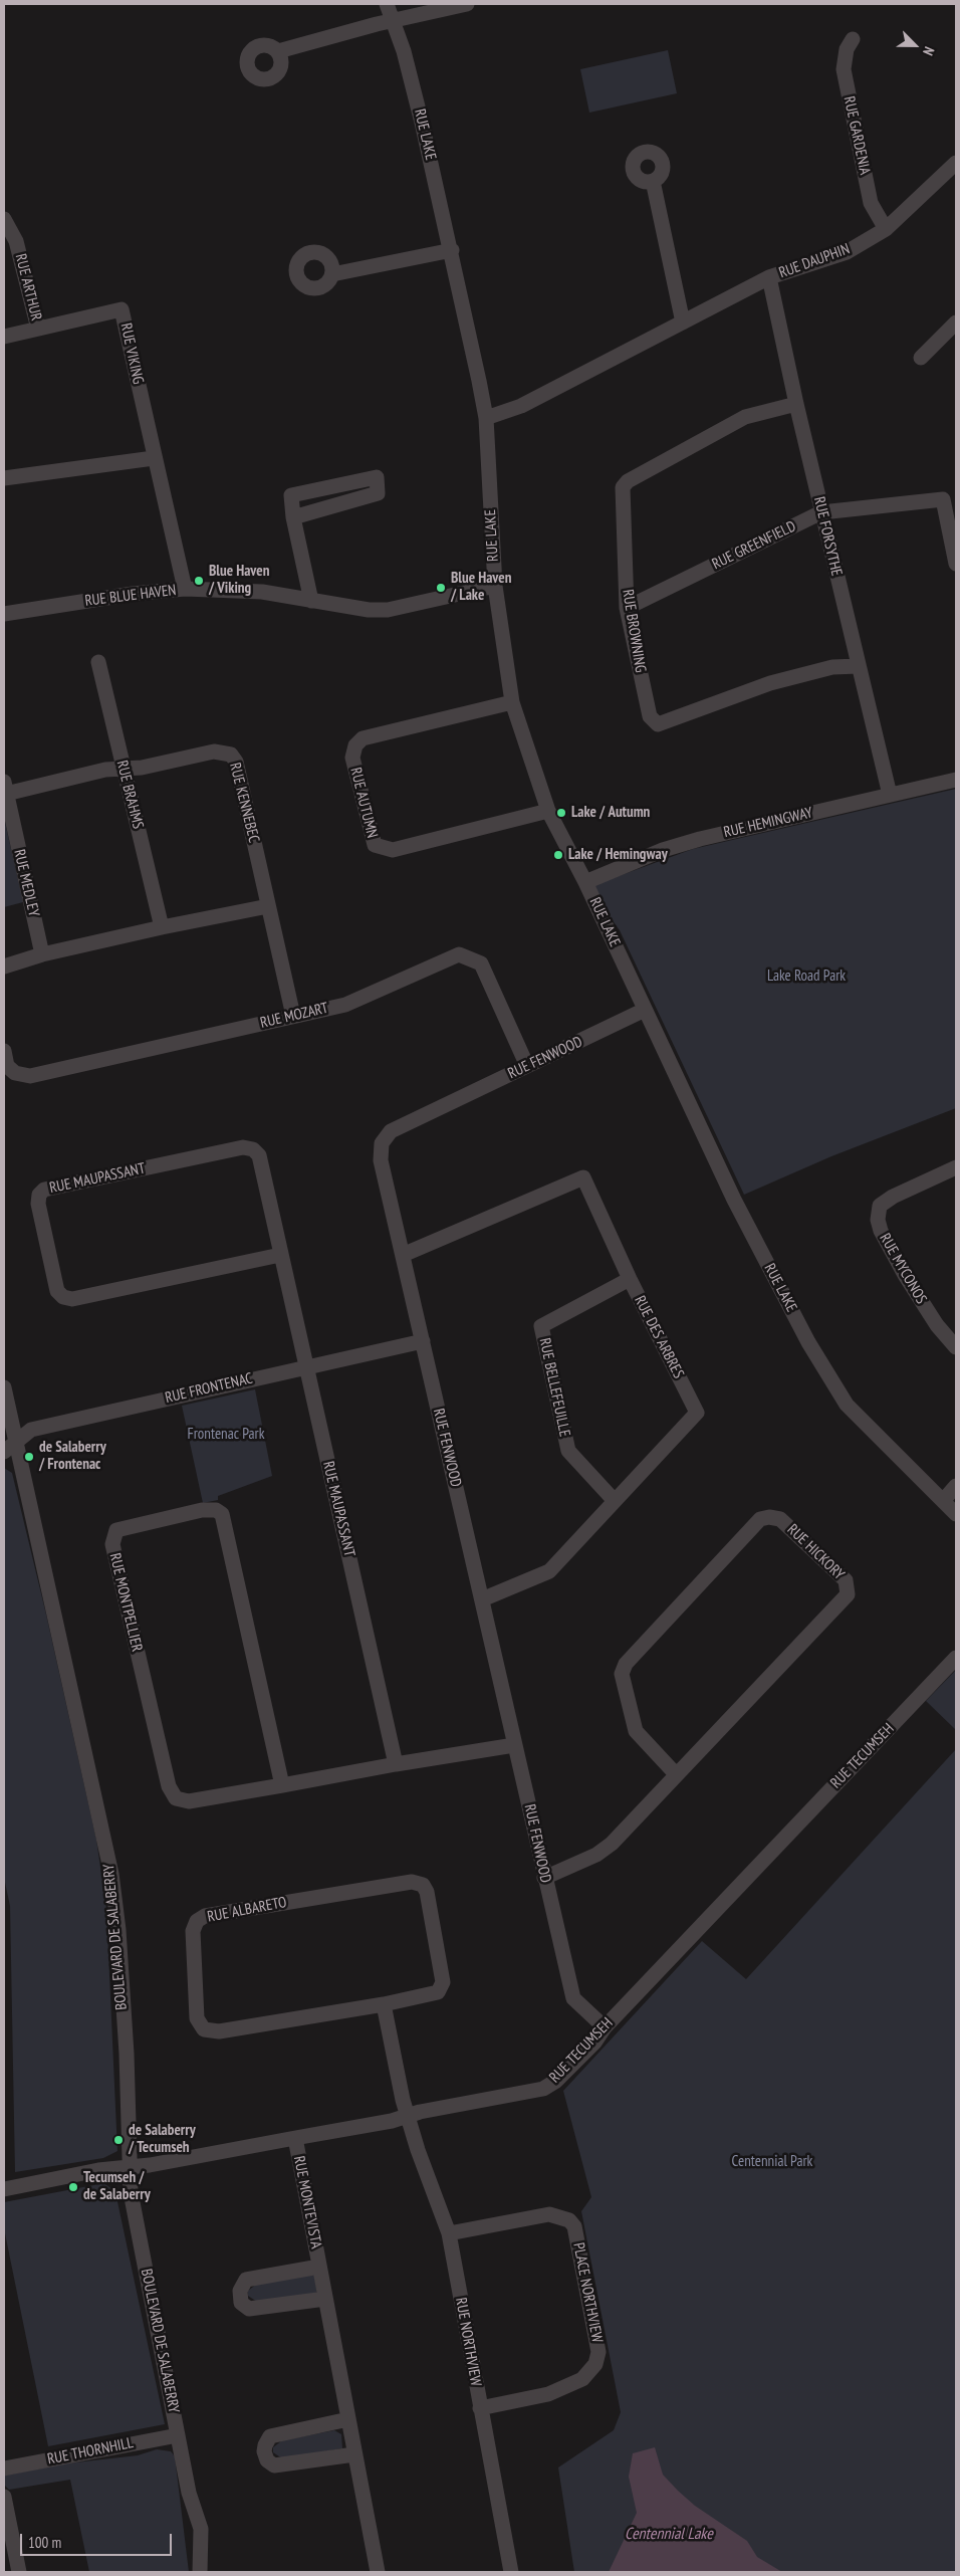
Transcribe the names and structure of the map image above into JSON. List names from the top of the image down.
{
  "streets": {
    "street": [
      "RUE LAKE",
      "RUE GARDENIA",
      "RUE DAUPHIN",
      "RUE ARTHUR",
      "RUE VIKING",
      "RUE FORSYTHE",
      "RUE GREENFIELD",
      "RUE BLUE HAVEN",
      "RUE BROWNING",
      "RUE BRAHMS",
      "RUE KENNEBEC",
      "RUE AUTUMN",
      "RUE HEMINGWAY",
      "RUE MEDLEY",
      "RUE MOZART",
      "RUE FENWOOD",
      "RUE MAUPASSANT",
      "RUE MYCONOS",
      "RUE DES ARBRES",
      "RUE BELLEFEUILLE",
      "RUE FRONTENAC",
      "RUE HICKORY",
      "RUE MONTPELLIER",
      "RUE TECUMSEH",
      "RUE ALBARETO",
      "BOULEVARD DE SALABERRY",
      "RUE MONTEVISTA",
      "PLACE NORTHVIEW",
      "RUE NORTHVIEW",
      "RUE THORNHILL"
    ]
  },
  "crossings": [
    ["RUE LAKE", "RUE DAUPHIN"],
    ["RUE LAKE", "RUE BLUE HAVEN"],
    ["RUE LAKE", "RUE AUTUMN"],
    ["RUE LAKE", "RUE HEMINGWAY"],
    ["RUE LAKE", "RUE FENWOOD"],
    ["RUE GARDENIA", "RUE DAUPHIN"],
    ["RUE DAUPHIN", "RUE FORSYTHE"],
    ["RUE ARTHUR", "RUE VIKING"],
    ["RUE VIKING", "RUE BLUE HAVEN"],
    ["RUE FORSYTHE", "RUE GREENFIELD"],
    ["RUE FORSYTHE", "RUE BROWNING"],
    ["RUE FORSYTHE", "RUE HEMINGWAY"],
    ["RUE GREENFIELD", "RUE BROWNING"],
    ["RUE BRAHMS", "RUE KENNEBEC"],
    ["RUE KENNEBEC", "RUE MEDLEY"],
    ["RUE KENNEBEC", "RUE MOZART"],
    ["RUE MOZART", "RUE FENWOOD"],
    ["RUE FENWOOD", "RUE DES ARBRES"],
    ["RUE FENWOOD", "RUE FRONTENAC"],
    ["RUE FENWOOD", "RUE HICKORY"],
    ["RUE FENWOOD", "RUE MONTPELLIER"],
    ["RUE FENWOOD", "RUE TECUMSEH"],
    ["RUE MAUPASSANT", "RUE FRONTENAC"],
    ["RUE MAUPASSANT", "RUE MONTPELLIER"],
    ["RUE DES ARBRES", "RUE BELLEFEUILLE"],
    ["RUE FRONTENAC", "BOULEVARD DE SALABERRY"],
    ["RUE TECUMSEH", "BOULEVARD DE SALABERRY"],
    ["RUE TECUMSEH", "RUE MONTEVISTA"],
    ["RUE TECUMSEH", "RUE NORTHVIEW"],
    ["BOULEVARD DE SALABERRY", "RUE THORNHILL"],
    ["PLACE NORTHVIEW", "RUE NORTHVIEW"]
  ],
  "water": ["Centennial Lake"],
  "parks": ["Lake Road Park", "Frontenac Park", "Centennial Park"],
  "places": [
    "Blue Haven / Viking",
    "Blue Haven / Lake",
    "Lake / Autumn",
    "Lake / Hemingway",
    "de Salaberry / Frontenac",
    "de Salaberry / Tecumseh",
    "Tecumseh / de Salaberry"
  ],
  "scale_bar": "100 m",
  "north": "bottom right"
}
